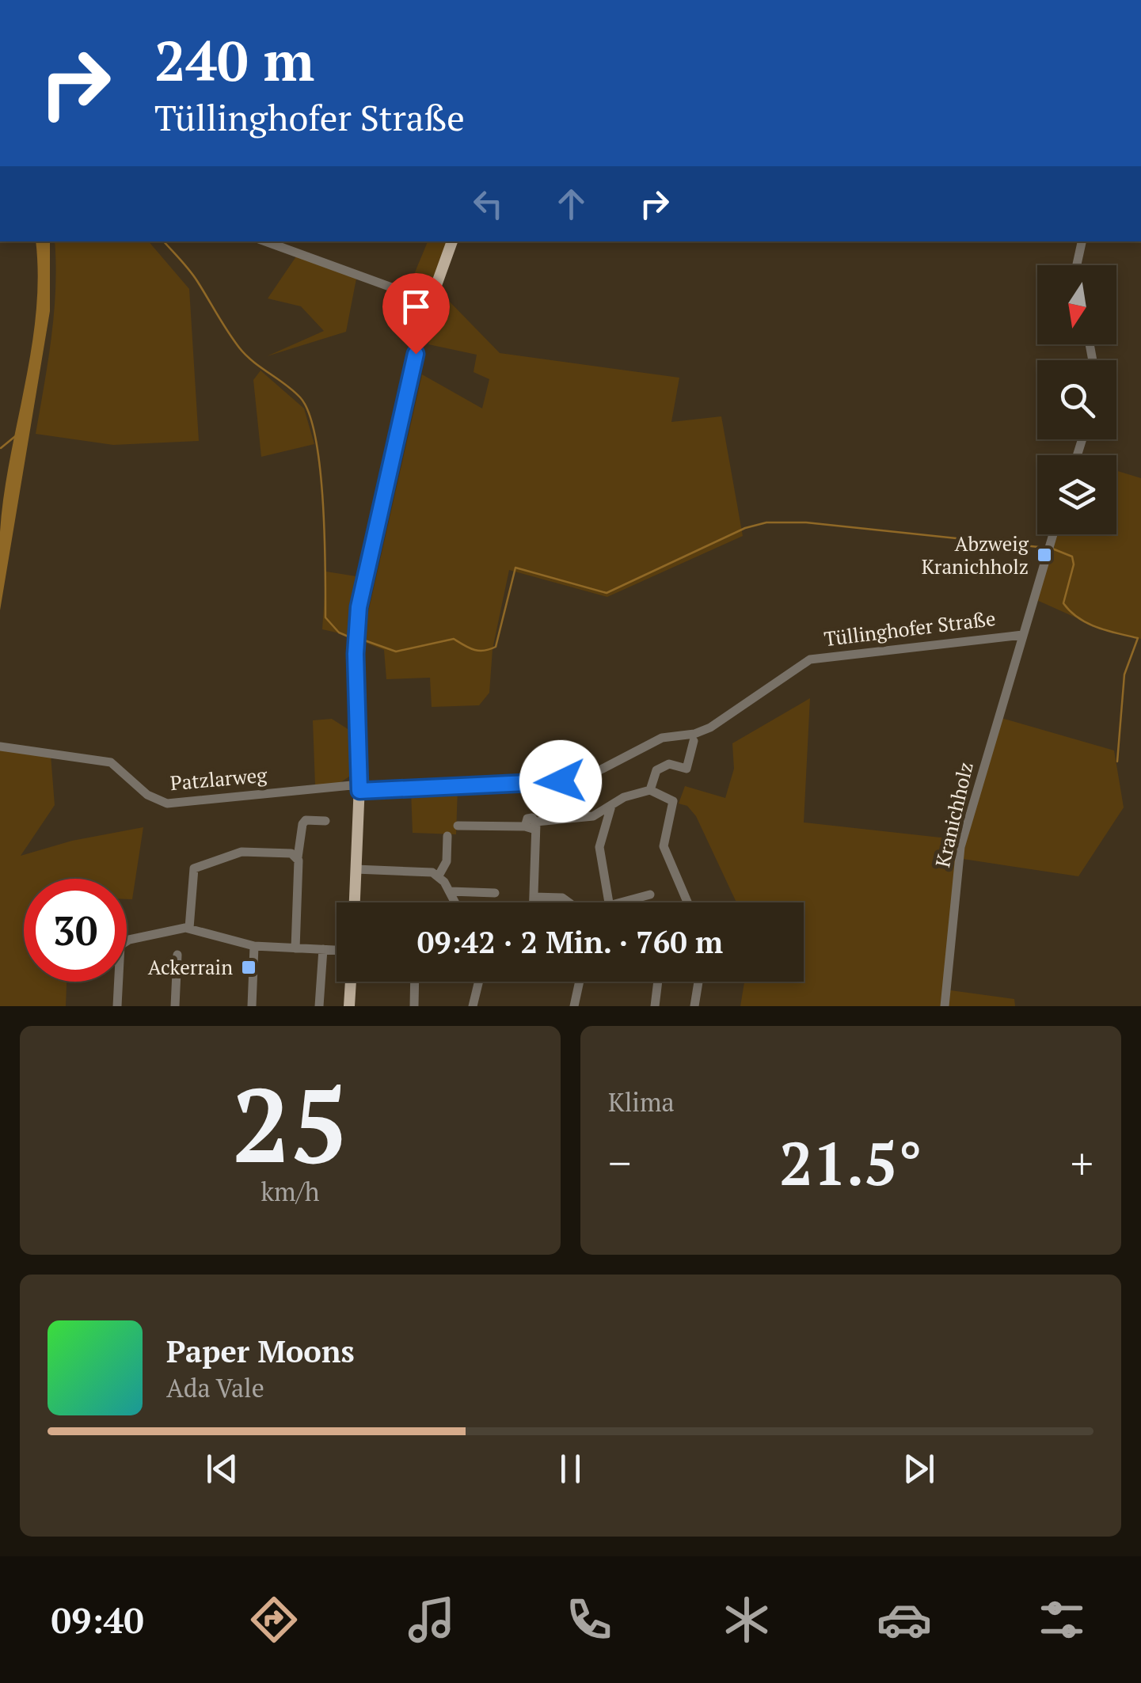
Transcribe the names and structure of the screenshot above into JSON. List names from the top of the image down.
{
  "streets": {
    "street": ["Tüllinghofer Straße", "Patzlarweg", "Kranichholz"]
  },
  "crossings": [
    ["Tüllinghofer Straße", "Patzlarweg"],
    ["Tüllinghofer Straße", "Kranichholz"]
  ],
  "places": {
    "transit": ["Abzweig Kranichholz", "Ackerrain"]
  },
  "north": "bottom",
  "page": {
    "turn": ["240 m", "Tüllinghofer Straße"],
    "limit": "30",
    "trip": "09:42 · 2 Min. · 760 m",
    "tile": [
      ["25", "km/h"],
      "Klima"
    ],
    "heat": ["−", "21.5°", "+"],
    "song": ["Paper Moons", "Ada Vale"],
    "tabs": "09:40"
  }
}
